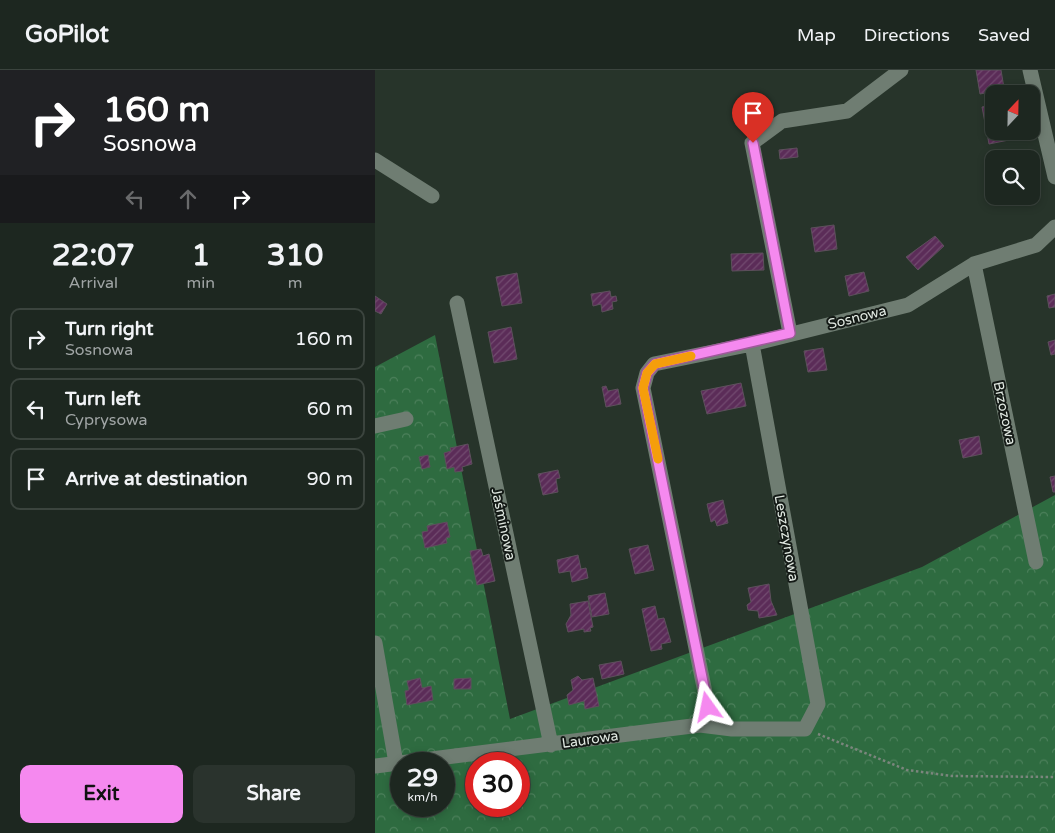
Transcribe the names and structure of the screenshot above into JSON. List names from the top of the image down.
{
  "streets": {
    "street": [
      "Sosnowa",
      "Brzozowa",
      "Jaśminowa",
      "Leszczynowa",
      "Laurowa"
    ]
  },
  "crossings": [
    ["Sosnowa", "Brzozowa"],
    ["Sosnowa", "Leszczynowa"],
    ["Sosnowa", "Laurowa"],
    ["Jaśminowa", "Laurowa"],
    ["Leszczynowa", "Laurowa"]
  ],
  "north": "top",
  "page": {
    "header": "GoPilot",
    "nav": ["Map", "Directions", "Saved"],
    "turn": ["160 m", "Sosnowa"],
    "eta": [
      "22:07",
      "Arrival",
      "1",
      "min",
      "310",
      "m"
    ],
    "list": [
      {
        "name": "Turn right",
        "note": "Sosnowa",
        "value": "160 m"
      },
      {
        "name": "Turn left",
        "note": "Cyprysowa",
        "value": "60 m"
      },
      {
        "name": "Arrive at destination",
        "value": "90 m"
      }
    ],
    "speed": "29 km/h",
    "limit": "30",
    "buttons": ["Exit", "Share"]
  }
}
